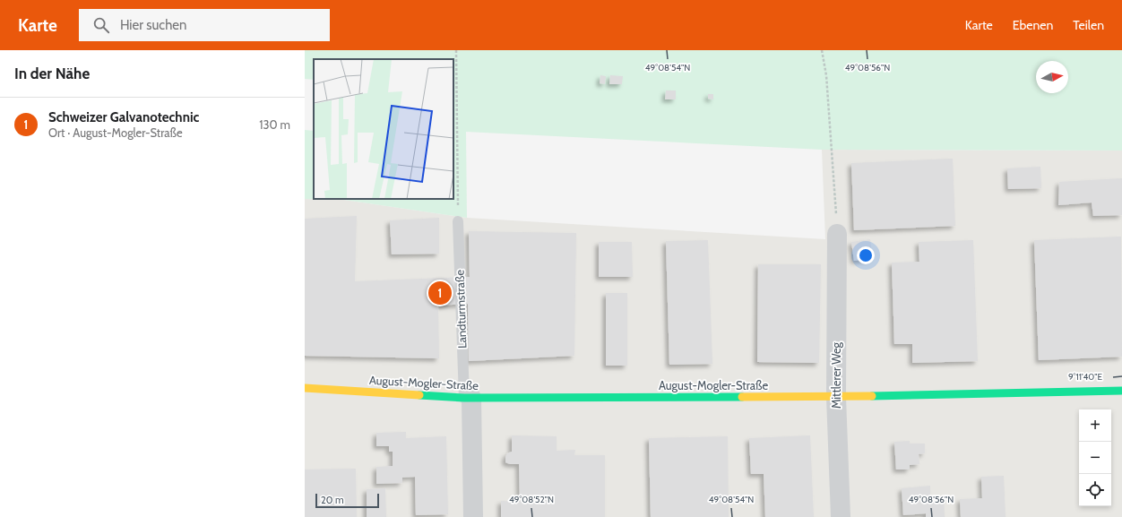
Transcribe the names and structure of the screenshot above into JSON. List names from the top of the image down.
{
  "streets": {
    "street": ["Landturmstraße", "Mittlerer Weg", "August-Mogler-Straße"]
  },
  "crossings": [
    ["Landturmstraße", "August-Mogler-Straße"],
    ["Mittlerer Weg", "August-Mogler-Straße"]
  ],
  "scale_bar": "20 m",
  "north": "right",
  "page": {
    "header": "Karte",
    "search": "Hier suchen",
    "nav": ["Karte", "Ebenen", "Teilen"],
    "heading": "In der Nähe",
    "list": [
      {
        "mark": "1",
        "name": "Schweizer Galvanotechnic",
        "note": "Ort · August-Mogler-Straße",
        "value": "130 m"
      }
    ],
    "pins": "1",
    "map_buttons": ["+", "−"],
    "scale": "20 m"
  },
  "coordinates": [
    "49°08'54\"N",
    "49°08'56\"N",
    "9°11'40\"E",
    "49°08'52\"N"
  ]
}
